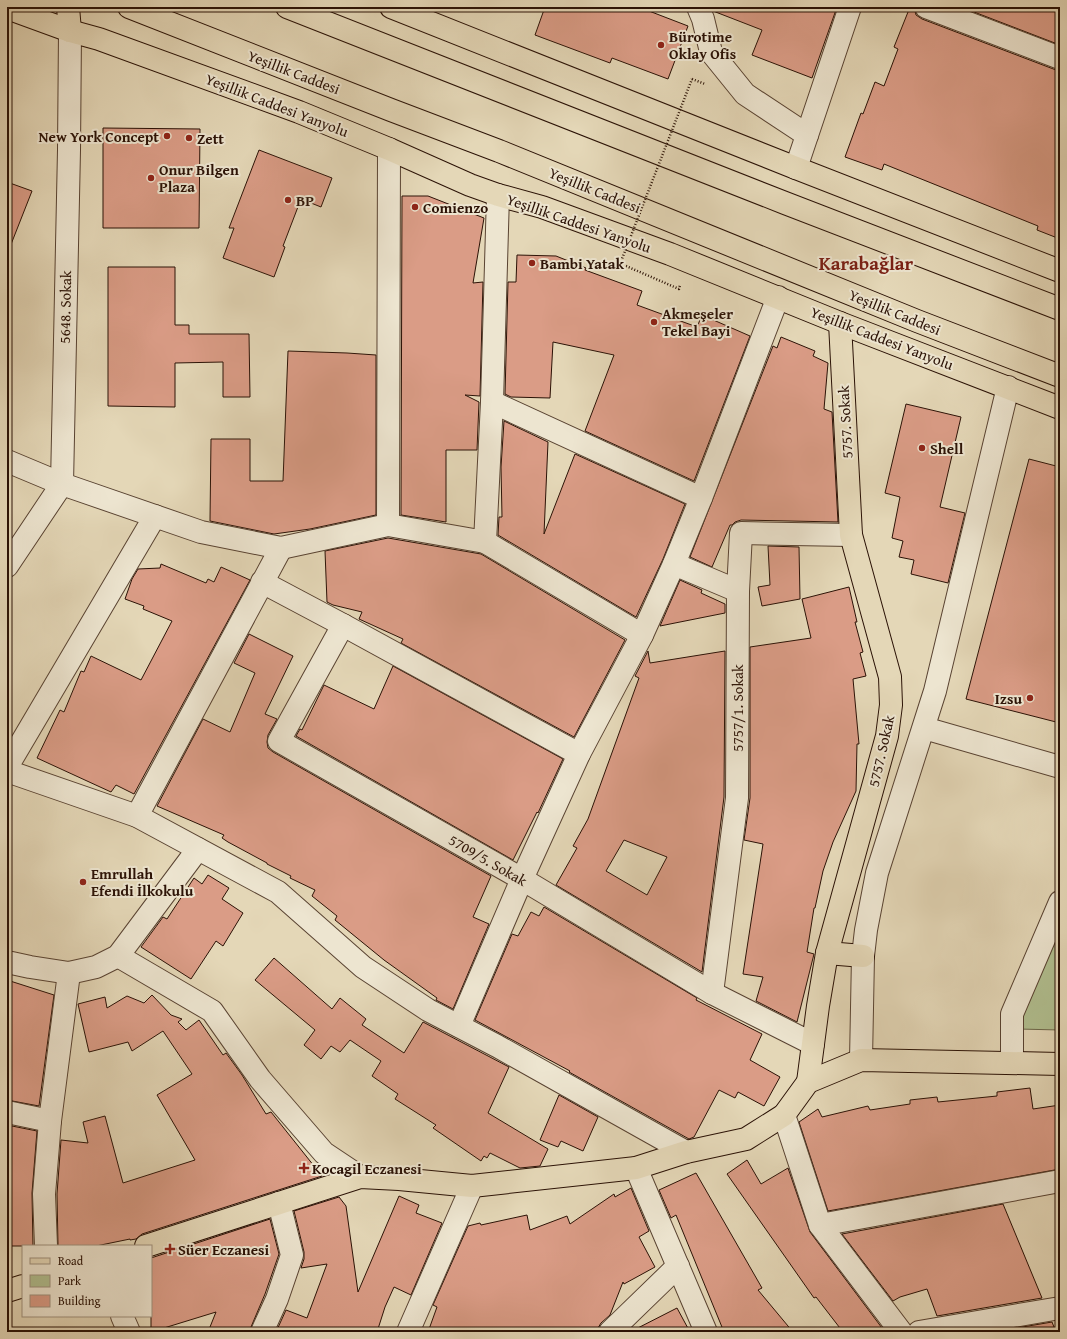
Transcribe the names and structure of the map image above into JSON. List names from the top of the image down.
{
  "streets": {
    "main road": ["Yeşillik Caddesi", "Yeşillik Caddesi Yanyolu", "5757. Sokak"],
    "street": ["5648. Sokak", "5757/1. Sokak", "5709/5. Sokak"]
  },
  "crossings": [
    ["Yeşillik Caddesi Yanyolu", "5648. Sokak"],
    ["Yeşillik Caddesi Yanyolu", "5757. Sokak"],
    ["5757. Sokak", "5757/1. Sokak"],
    ["5757. Sokak", "5709/5. Sokak"],
    ["5757/1. Sokak", "5709/5. Sokak"]
  ],
  "districts": ["Karabağlar"],
  "places": {
    "other": [
      "Bürotime Oklay Ofis",
      "New York Concept",
      "Zett",
      "Onur Bilgen Plaza",
      "BP",
      "Comienzo",
      "Bambi Yatak",
      "Akmeşeler Tekel Bayi",
      "Shell",
      "Izsu",
      "Emrullah Efendi İlkokulu"
    ],
    "health": ["Kocagil Eczanesi", "Süer Eczanesi"]
  },
  "legend": ["Road", "Park", "Building"]
}
